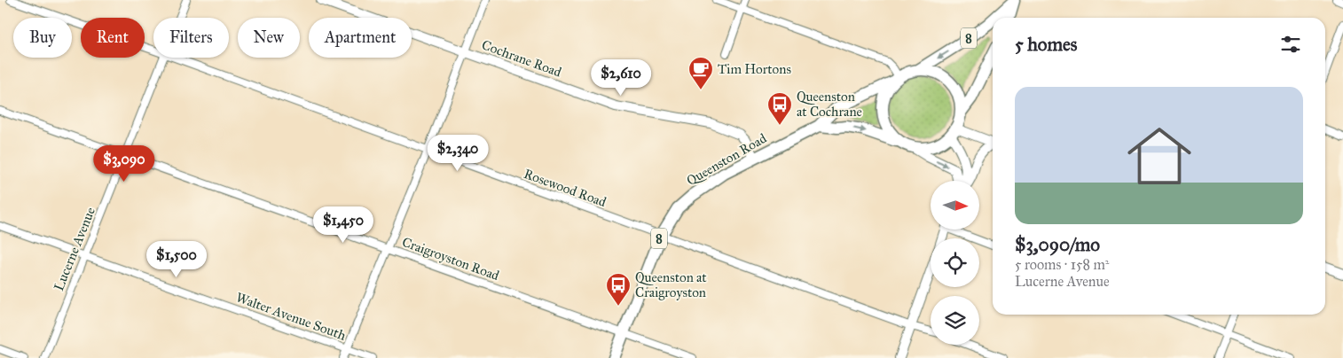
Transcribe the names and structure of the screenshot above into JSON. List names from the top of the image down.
{
  "streets": {
    "main road": ["8", "Queenston Road"],
    "street": [
      "Cochrane Road",
      "Rosewood Road",
      "Lucerne Avenue",
      "Craigroyston Road",
      "Walter Avenue South"
    ]
  },
  "crossings": [
    ["8", "Queenston Road"],
    ["Cochrane Road", "Queenston Road"],
    ["Queenston Road", "Rosewood Road"],
    ["Queenston Road", "Craigroyston Road"],
    ["Lucerne Avenue", "Craigroyston Road"],
    ["Lucerne Avenue", "Walter Avenue South"]
  ],
  "places": {
    "cafe": ["Tim Hortons"],
    "bus stop": ["Queenston at Cochrane", "Queenston at Craigroyston"]
  },
  "north": "right",
  "page": {
    "chip": [
      "Buy",
      "Rent",
      "Filters",
      "New",
      "Apartment"
    ],
    "heading": "5 homes",
    "price": [
      "$2,610",
      "$2,340",
      "$3,090",
      "$1,450",
      "$1,500"
    ],
    "list": [
      {
        "name": "$3,090/mo",
        "note": "5 rooms · 158 m² · Lucerne Avenue"
      }
    ]
  }
}
